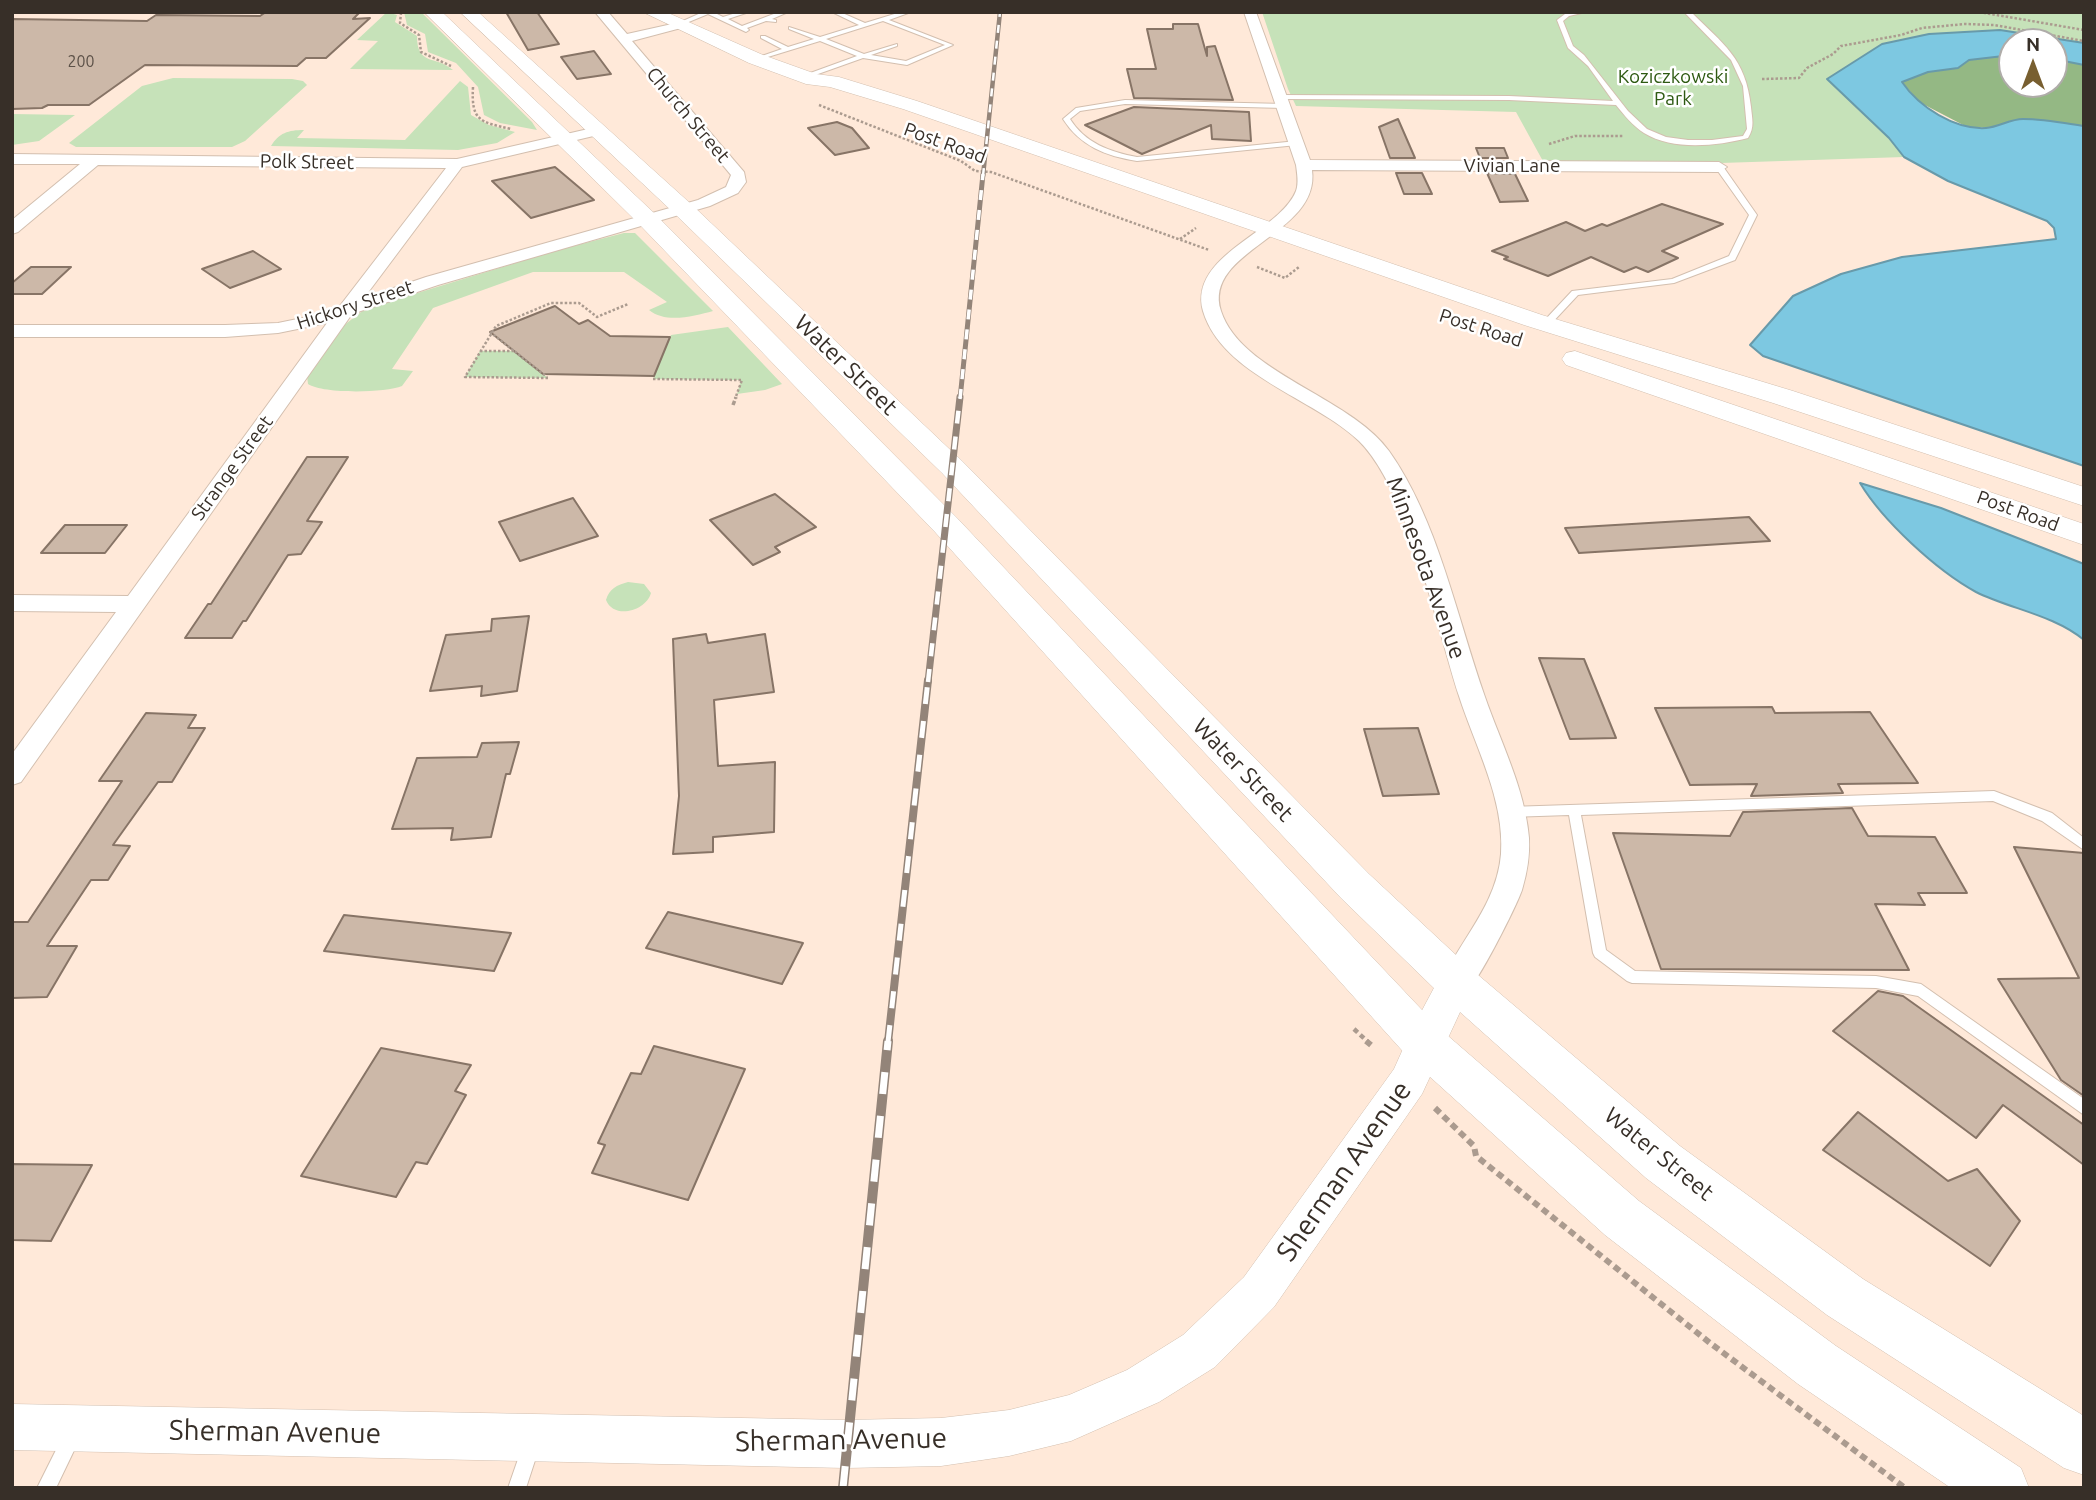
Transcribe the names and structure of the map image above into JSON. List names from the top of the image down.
{
  "streets": {
    "main road": ["Post Road", "Water Street"],
    "street": [
      "Church Street",
      "Polk Street",
      "Vivian Lane",
      "Hickory Street",
      "Strange Street",
      "Minnesota Avenue",
      "Sherman Avenue"
    ]
  },
  "crossings": [
    ["Church Street", "Hickory Street"],
    ["Church Street", "Water Street"],
    ["Post Road", "Minnesota Avenue"],
    ["Polk Street", "Water Street"],
    ["Polk Street", "Strange Street"],
    ["Vivian Lane", "Minnesota Avenue"],
    ["Hickory Street", "Water Street"],
    ["Hickory Street", "Strange Street"],
    ["Water Street", "Minnesota Avenue"],
    ["Water Street", "Sherman Avenue"],
    ["Minnesota Avenue", "Sherman Avenue"]
  ],
  "parks": ["Koziczkowski Park"],
  "house_numbers": ["200"],
  "north": "top"
}
